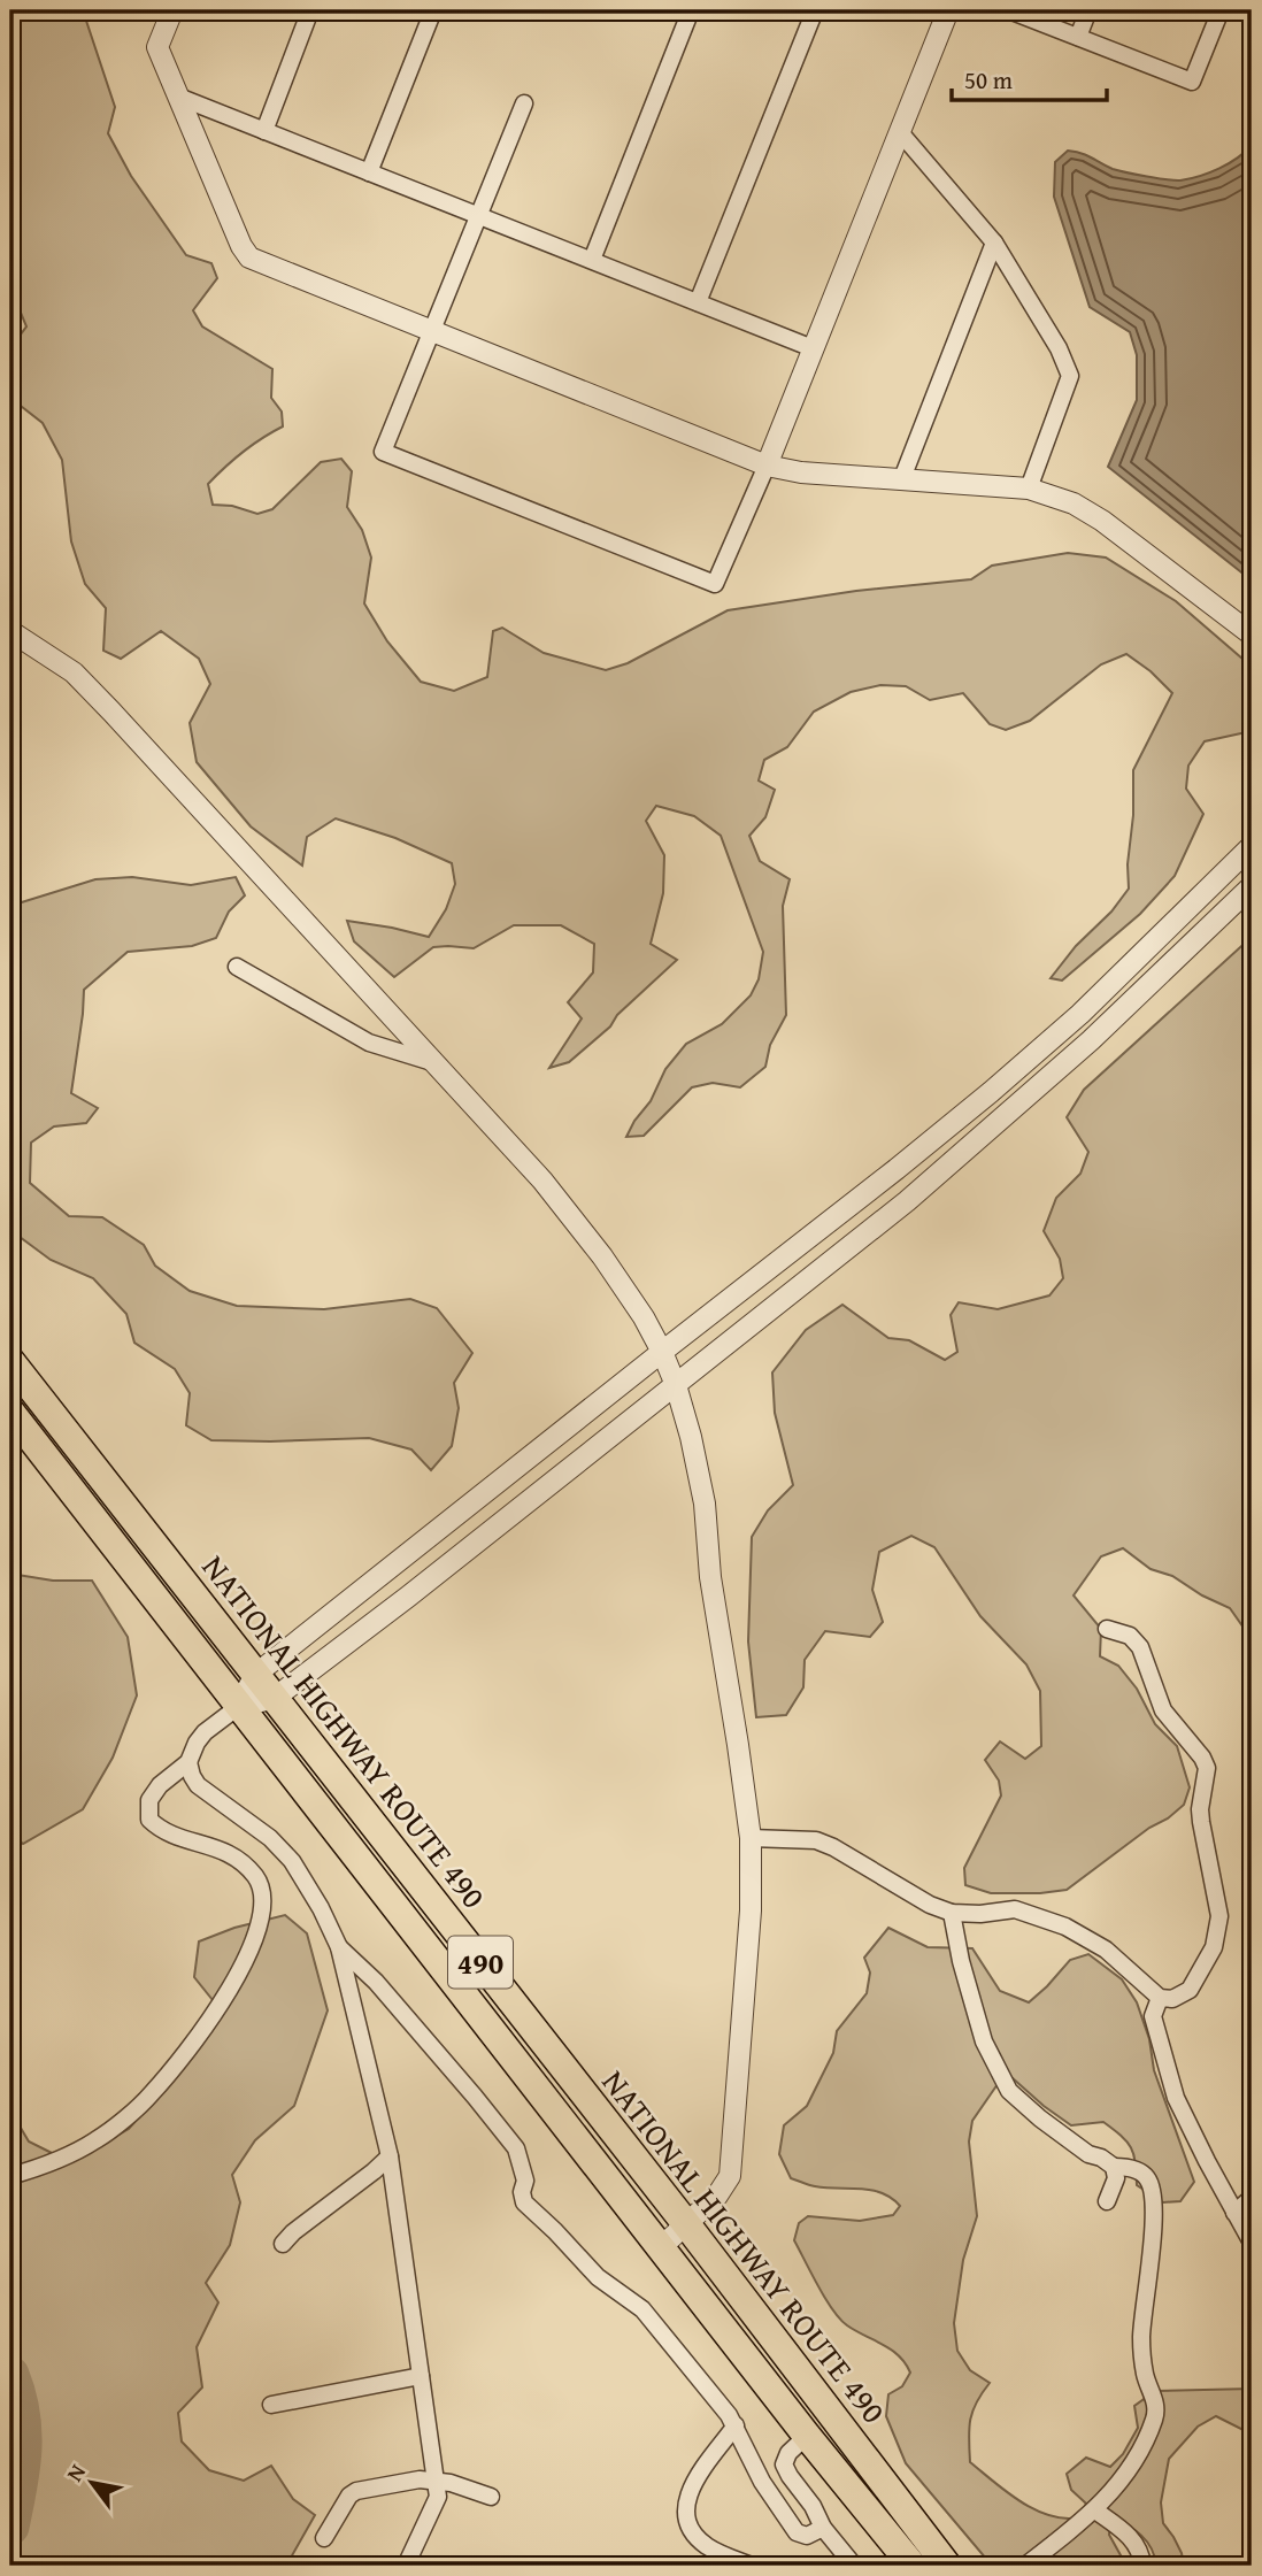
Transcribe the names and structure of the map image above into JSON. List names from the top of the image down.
{
  "streets": {
    "highway": ["NATIONAL HIGHWAY ROUTE 490", "490"]
  },
  "scale_bar": "50 m",
  "north": "top left"
}
